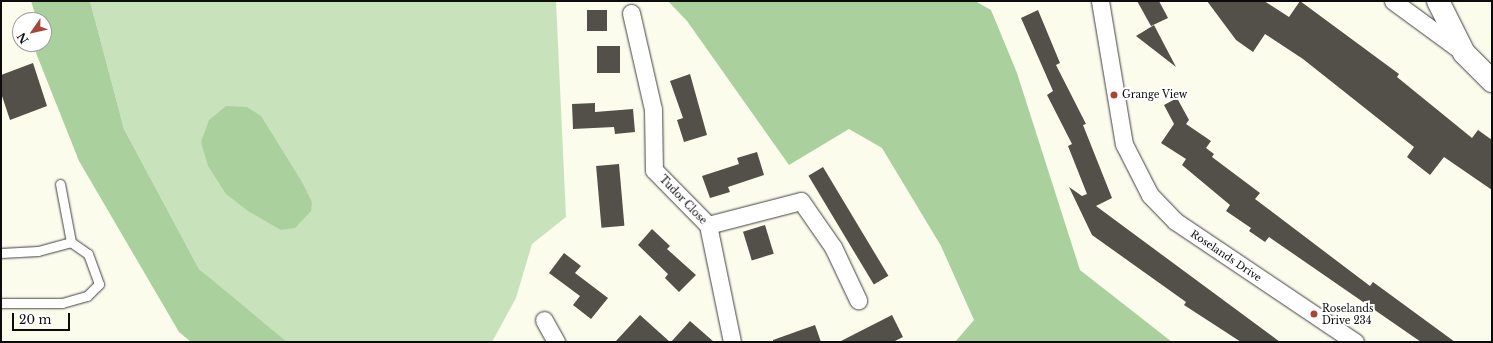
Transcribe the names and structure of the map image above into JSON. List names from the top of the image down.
{
  "streets": {
    "street": ["Tudor Close", "Roselands Drive"]
  },
  "places": ["Grange View", "Roselands Drive 234"],
  "scale_bar": "20 m",
  "north": "bottom left"
}
